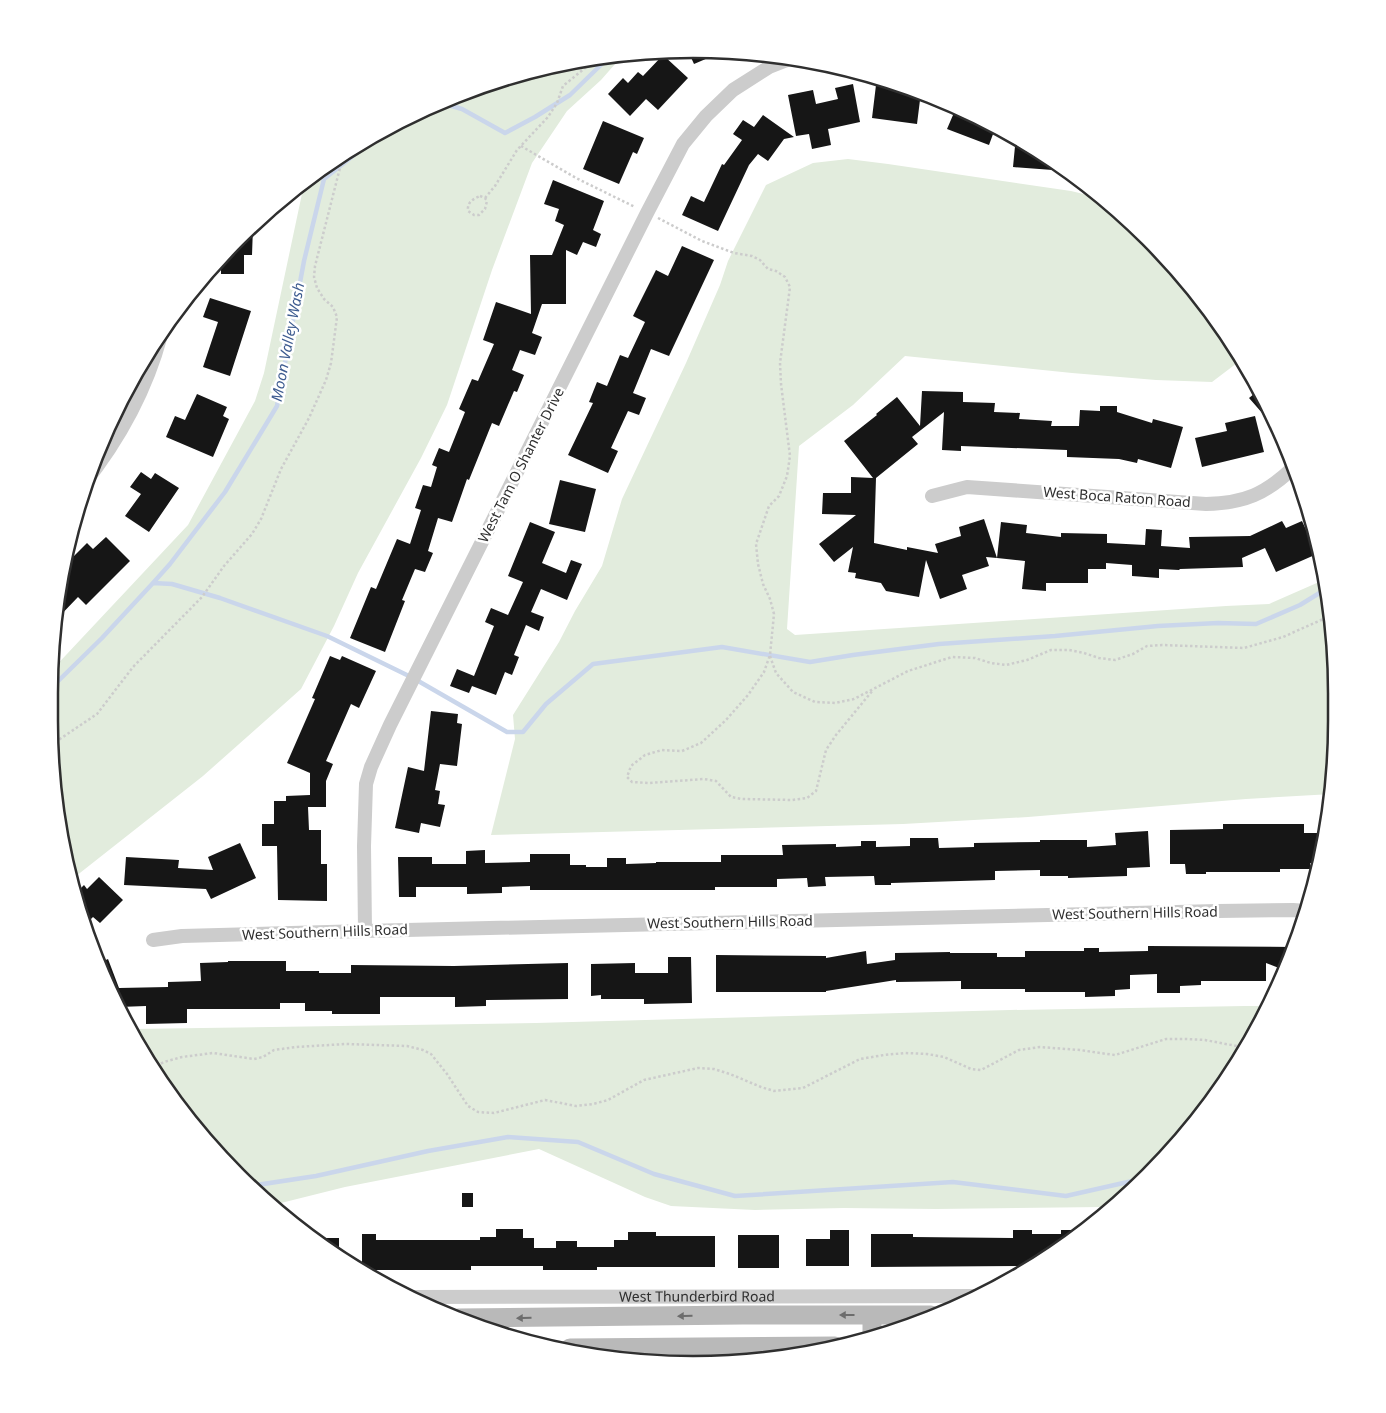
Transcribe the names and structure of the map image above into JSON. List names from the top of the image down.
{
  "streets": {
    "main road": ["West Thunderbird Road"],
    "street": ["West Tam O Shanter Drive", "West Boca Raton Road", "West Southern Hills Road"]
  },
  "crossings": [
    ["West Tam O Shanter Drive", "West Southern Hills Road"]
  ],
  "water": ["Moon Valley Wash"]
}
